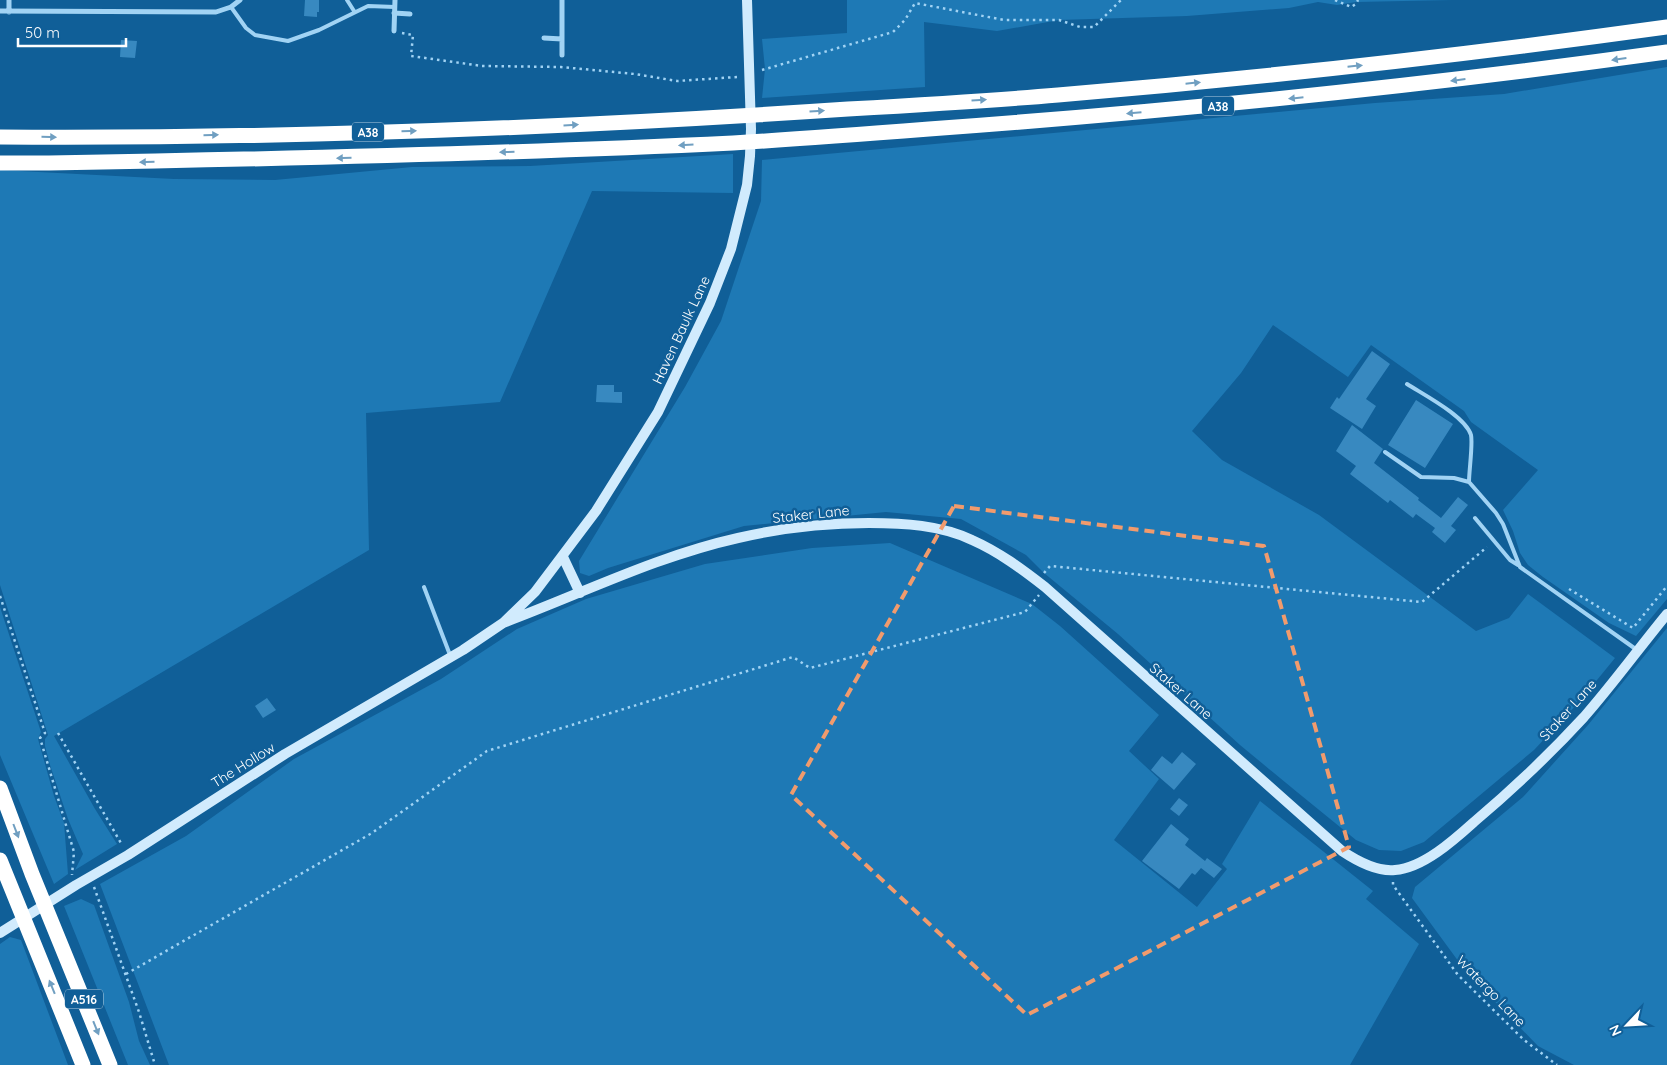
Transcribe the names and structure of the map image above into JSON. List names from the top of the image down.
{
  "streets": {
    "highway": ["A38", "A516"],
    "street": ["Haven Baulk Lane", "Staker Lane", "The Hollow"],
    "path": ["Watergo Lane"]
  },
  "crossings": [
    ["Haven Baulk Lane", "Staker Lane"],
    ["Haven Baulk Lane", "The Hollow"],
    ["Staker Lane", "The Hollow"],
    ["Staker Lane", "Watergo Lane"]
  ],
  "scale_bar": "50 m",
  "north": "bottom left"
}
